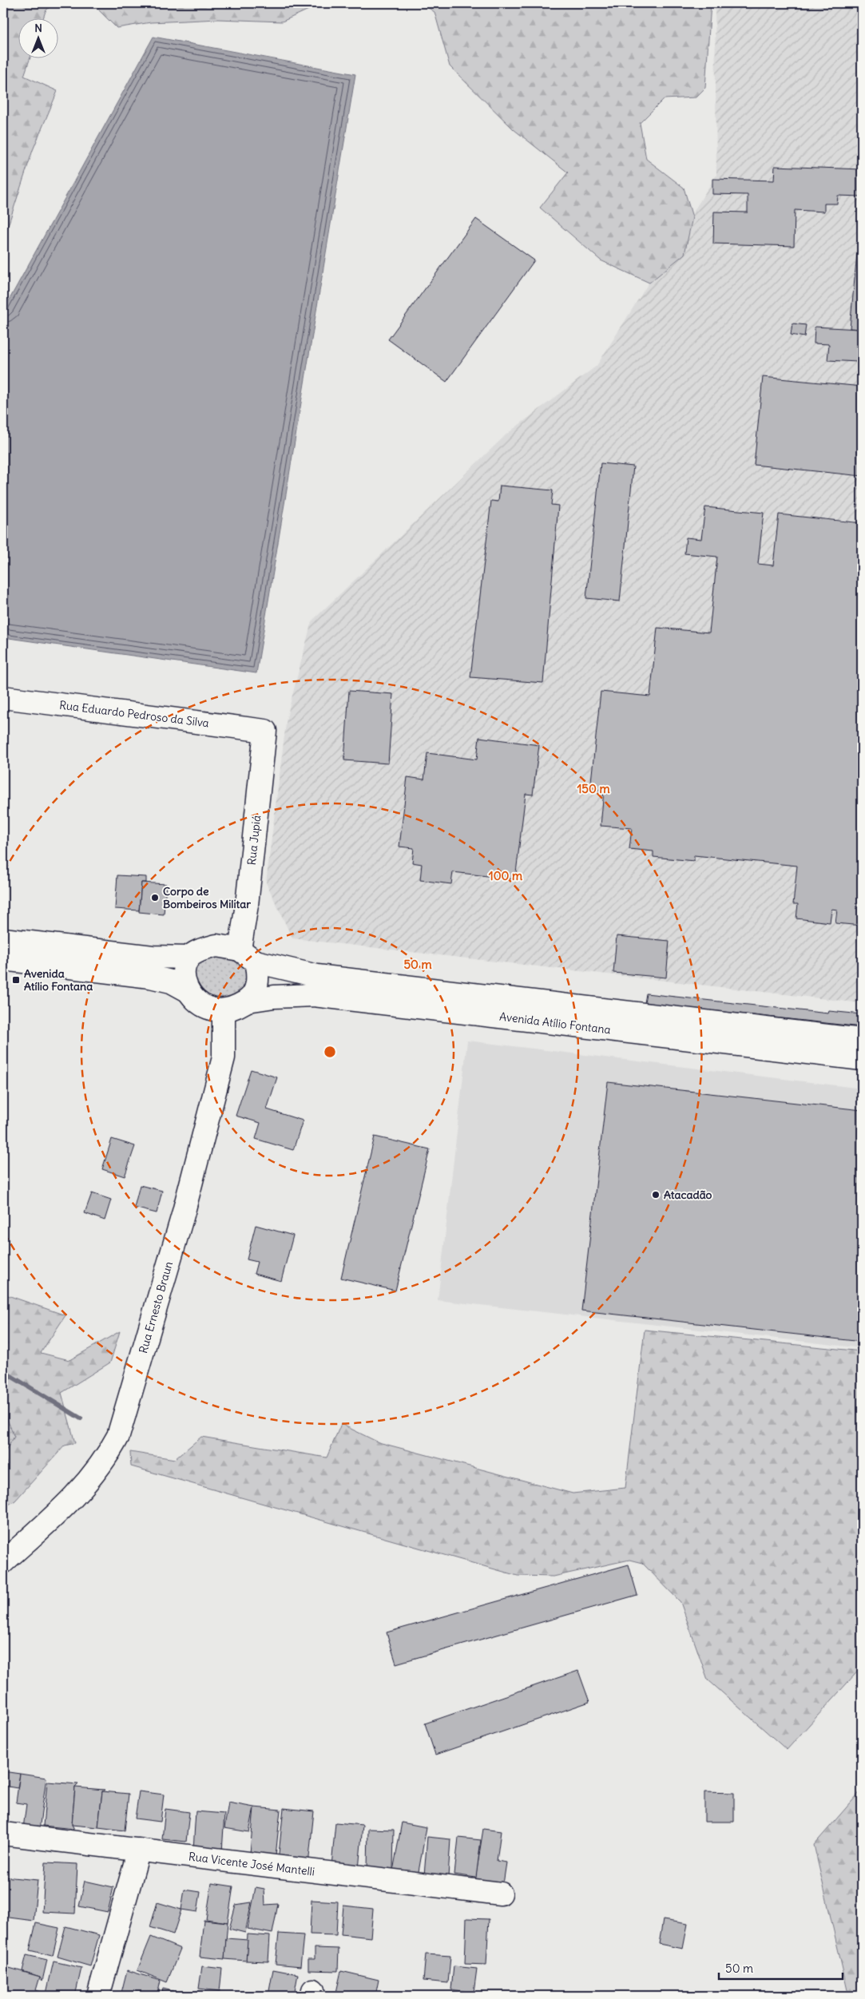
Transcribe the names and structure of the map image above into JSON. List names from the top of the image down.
{
  "streets": {
    "main road": [
      "Rua Eduardo Pedroso da Silva",
      "Rua Jupiá",
      "Avenida Atílio Fontana",
      "Rua Ernesto Braun",
      "Rua Vicente José Mantelli"
    ]
  },
  "crossings": [
    ["Rua Eduardo Pedroso da Silva", "Rua Jupiá"],
    ["Rua Jupiá", "Avenida Atílio Fontana"],
    ["Rua Jupiá", "Rua Ernesto Braun"],
    ["Avenida Atílio Fontana", "Rua Ernesto Braun"]
  ],
  "places": {
    "other": ["Corpo de Bombeiros Militar", "Atacadão"],
    "transit": ["Avenida Atílio Fontana"]
  },
  "scale_bar": "50 m",
  "north": "top",
  "rings": ["150 m", "100 m", "50 m"]
}
